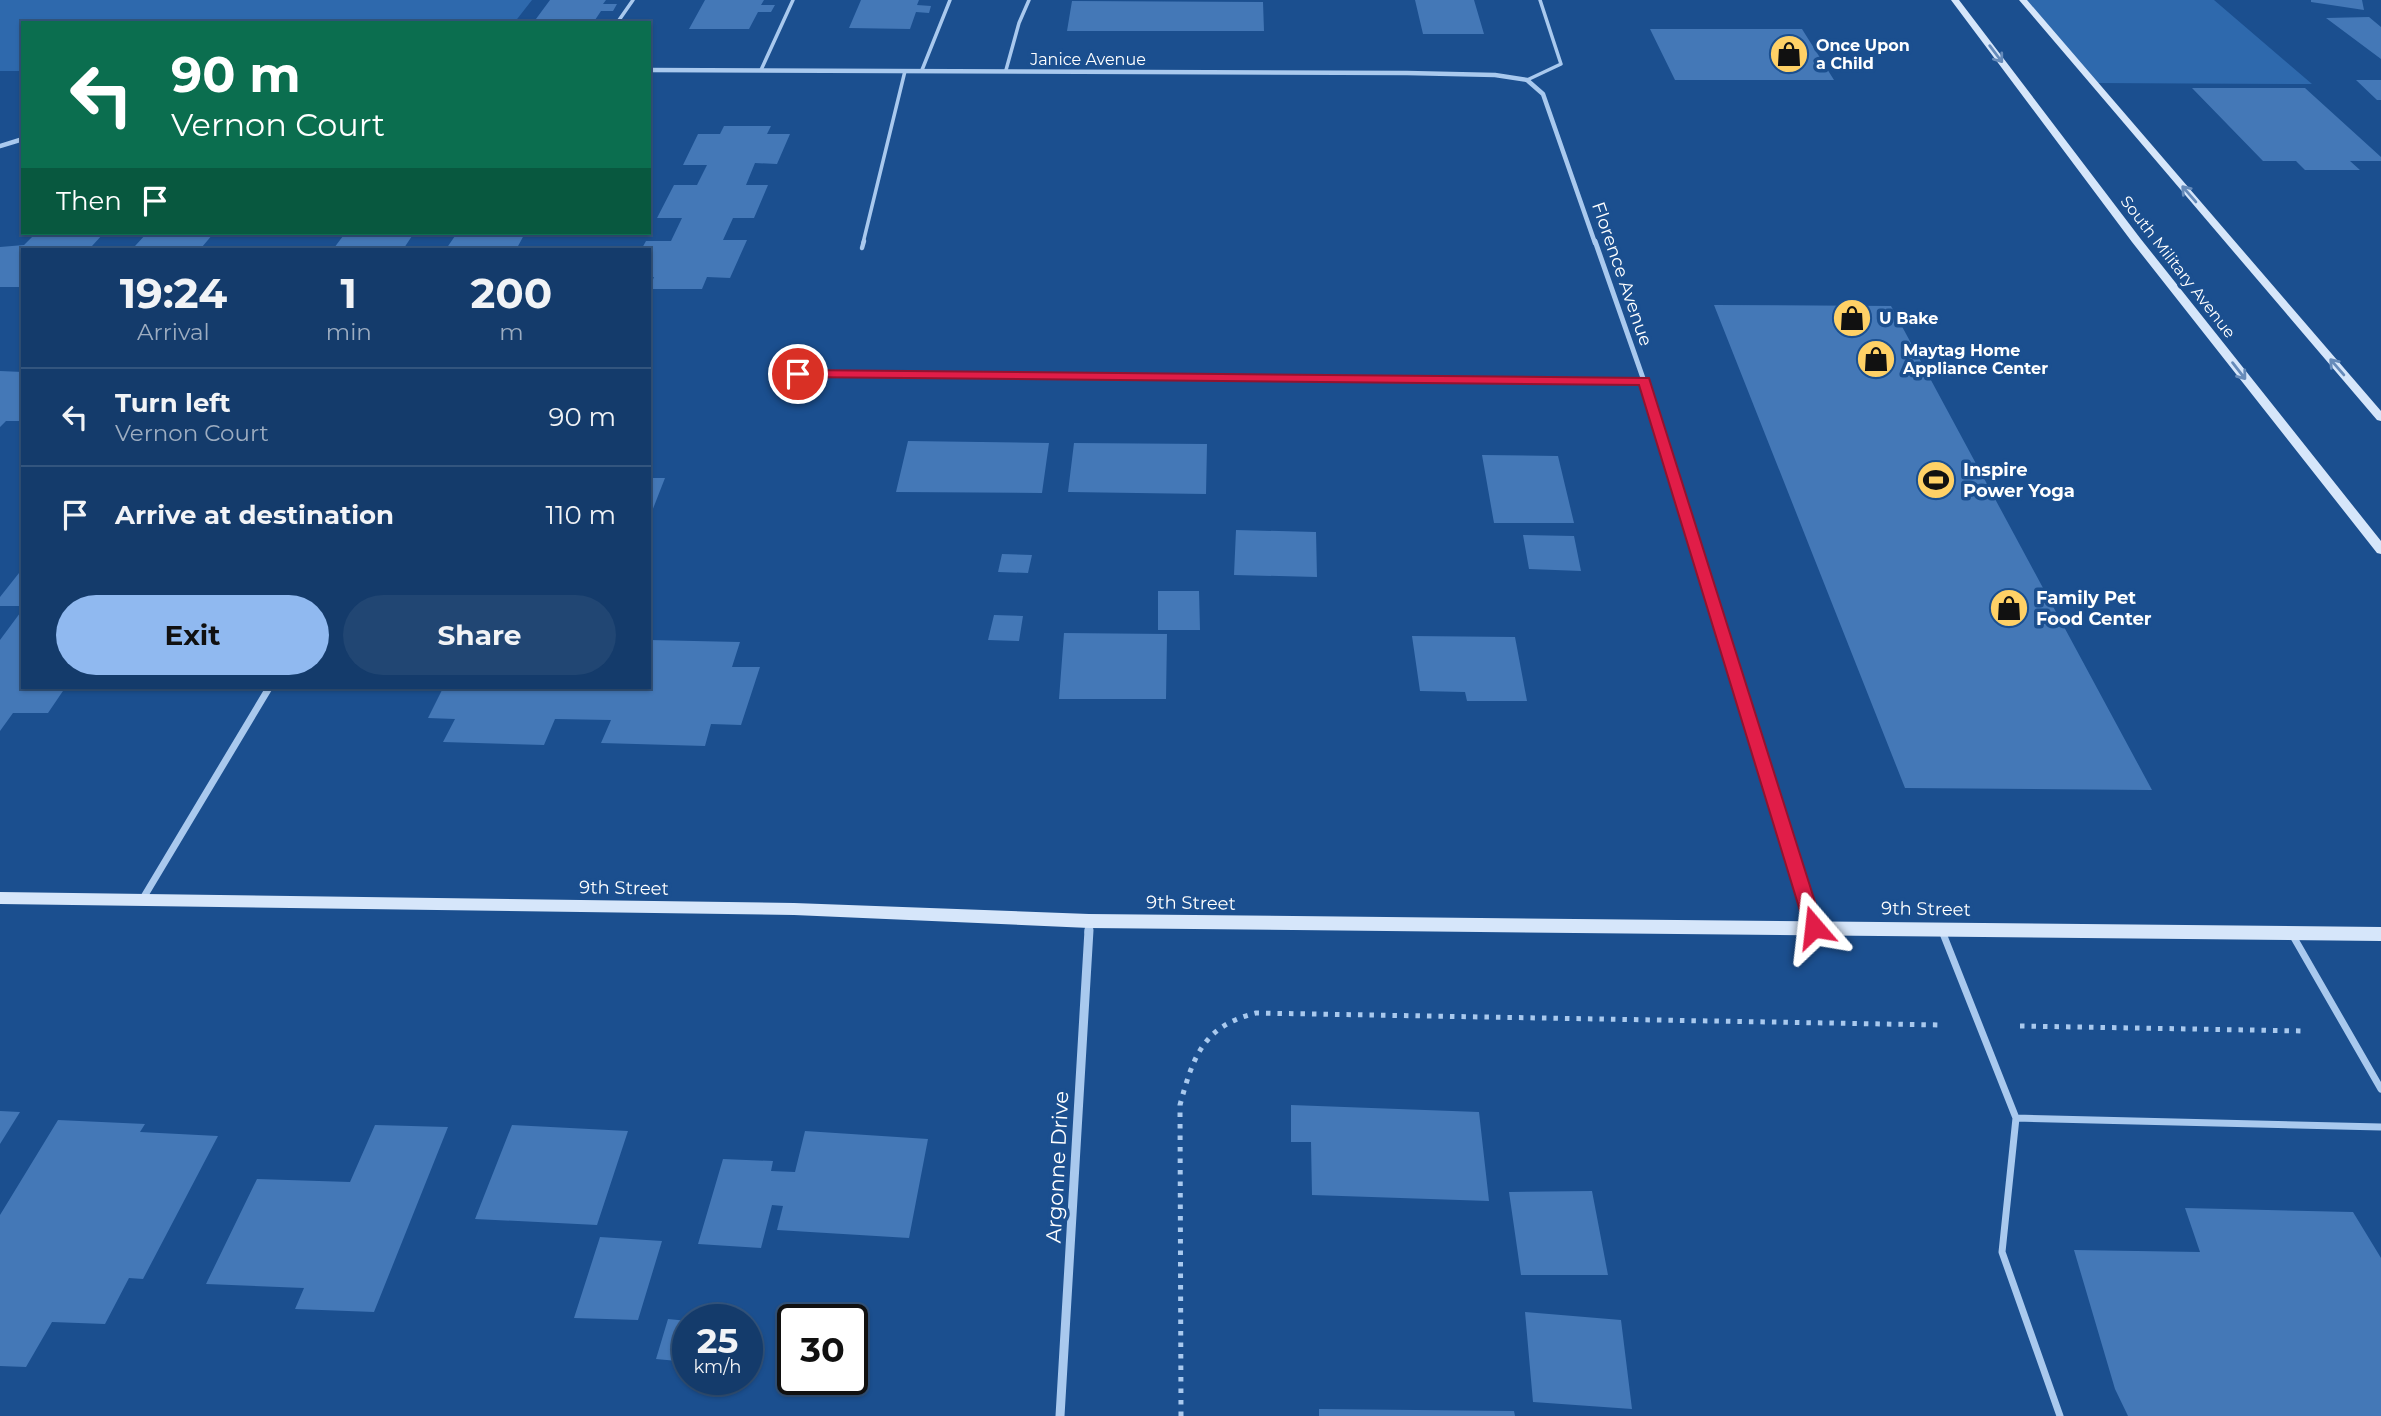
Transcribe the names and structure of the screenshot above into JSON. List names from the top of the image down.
{
  "streets": {
    "main road": ["South Military Avenue", "9th Street"],
    "street": ["Janice Avenue", "Florence Avenue", "Argonne Drive"]
  },
  "crossings": [
    ["Janice Avenue", "Florence Avenue"],
    ["Florence Avenue", "9th Street"],
    ["9th Street", "Argonne Drive"]
  ],
  "places": {
    "shop": [
      "Once Upon a Child",
      "U Bake",
      "Maytag Home Appliance Center",
      "Family Pet Food Center"
    ],
    "sports": ["Inspire Power Yoga"]
  },
  "page": {
    "turn": ["90 m", "Vernon Court"],
    "then": "Then",
    "eta": [
      "19:24",
      "Arrival",
      "1",
      "min",
      "200",
      "m"
    ],
    "list": [
      {
        "name": "Turn left",
        "note": "Vernon Court",
        "value": "90 m"
      },
      {
        "name": "Arrive at destination",
        "value": "110 m"
      }
    ],
    "buttons": ["Exit", "Share"],
    "speed": "25 km/h",
    "limit": "30"
  }
}
